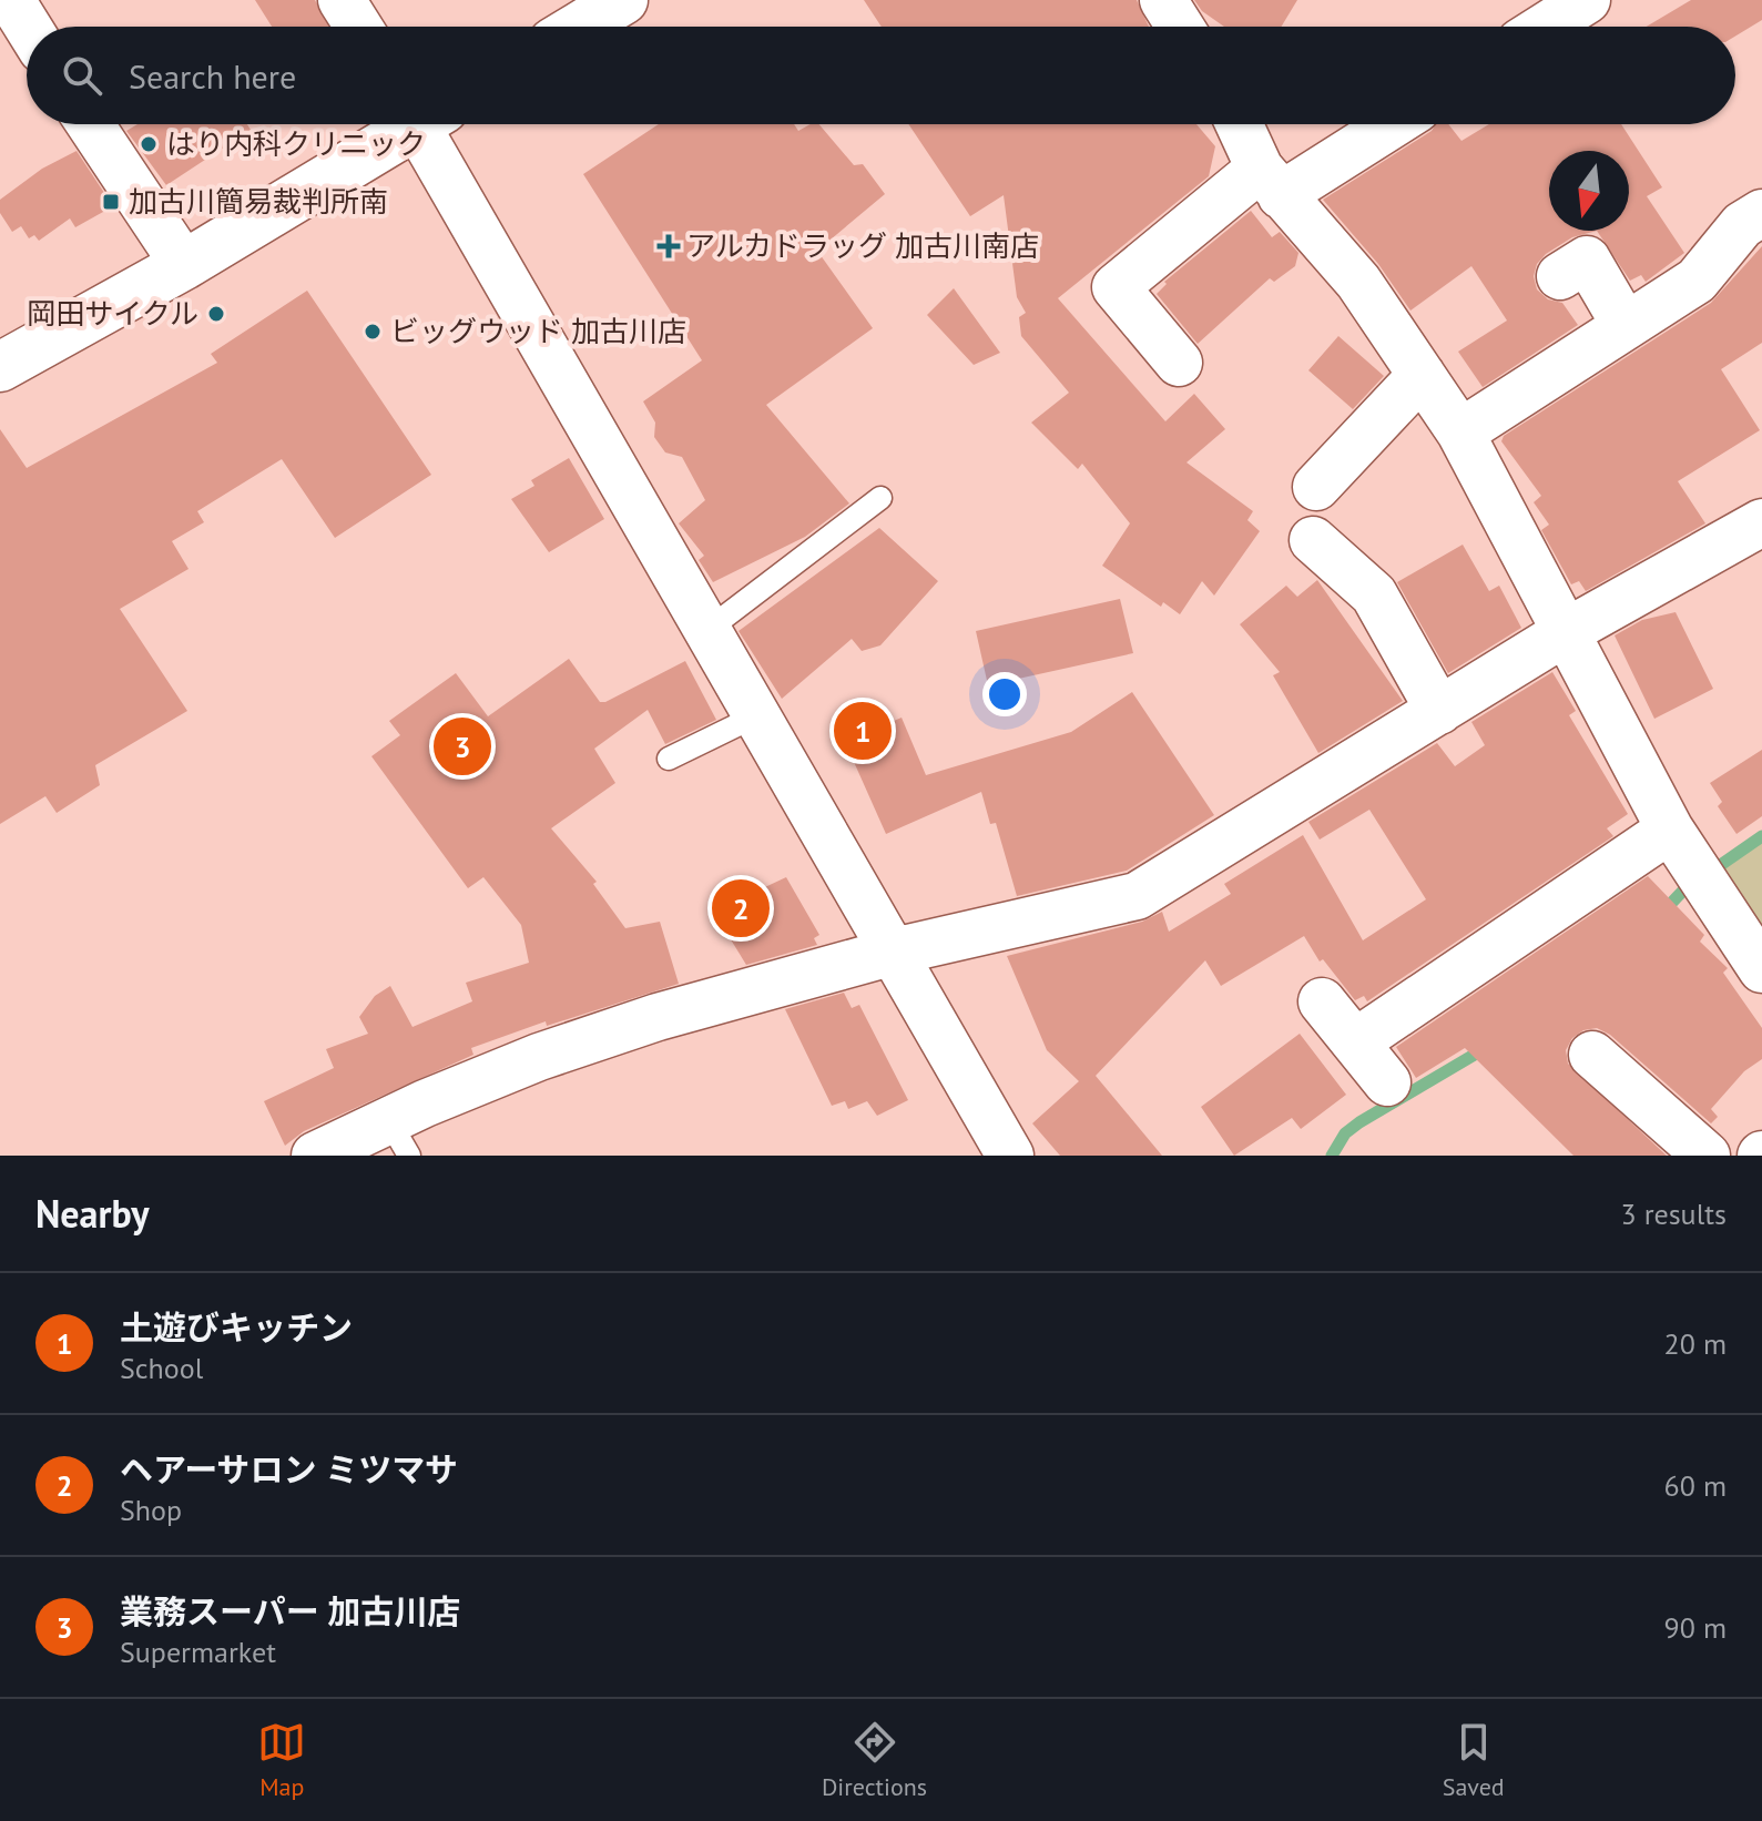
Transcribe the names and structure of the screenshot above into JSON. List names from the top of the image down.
{
  "places": {
    "other": ["はり内科クリニック", "岡田サイクル", "ビッグウッド 加古川店"],
    "transit": ["加古川簡易裁判所南"],
    "health": ["アルカドラッグ 加古川南店"]
  },
  "north": "bottom",
  "page": {
    "search": "Search here",
    "pins": ["1", "3", "2"],
    "heading": ["Nearby", "3 results"],
    "list": [
      {
        "mark": "1",
        "name": "土遊びキッチン",
        "note": "School",
        "value": "20 m"
      },
      {
        "mark": "2",
        "name": "ヘアーサロン ミツマサ",
        "note": "Shop",
        "value": "60 m"
      },
      {
        "mark": "3",
        "name": "業務スーパー 加古川店",
        "note": "Supermarket",
        "value": "90 m"
      }
    ],
    "nav": ["Map", "Directions", "Saved"]
  }
}
